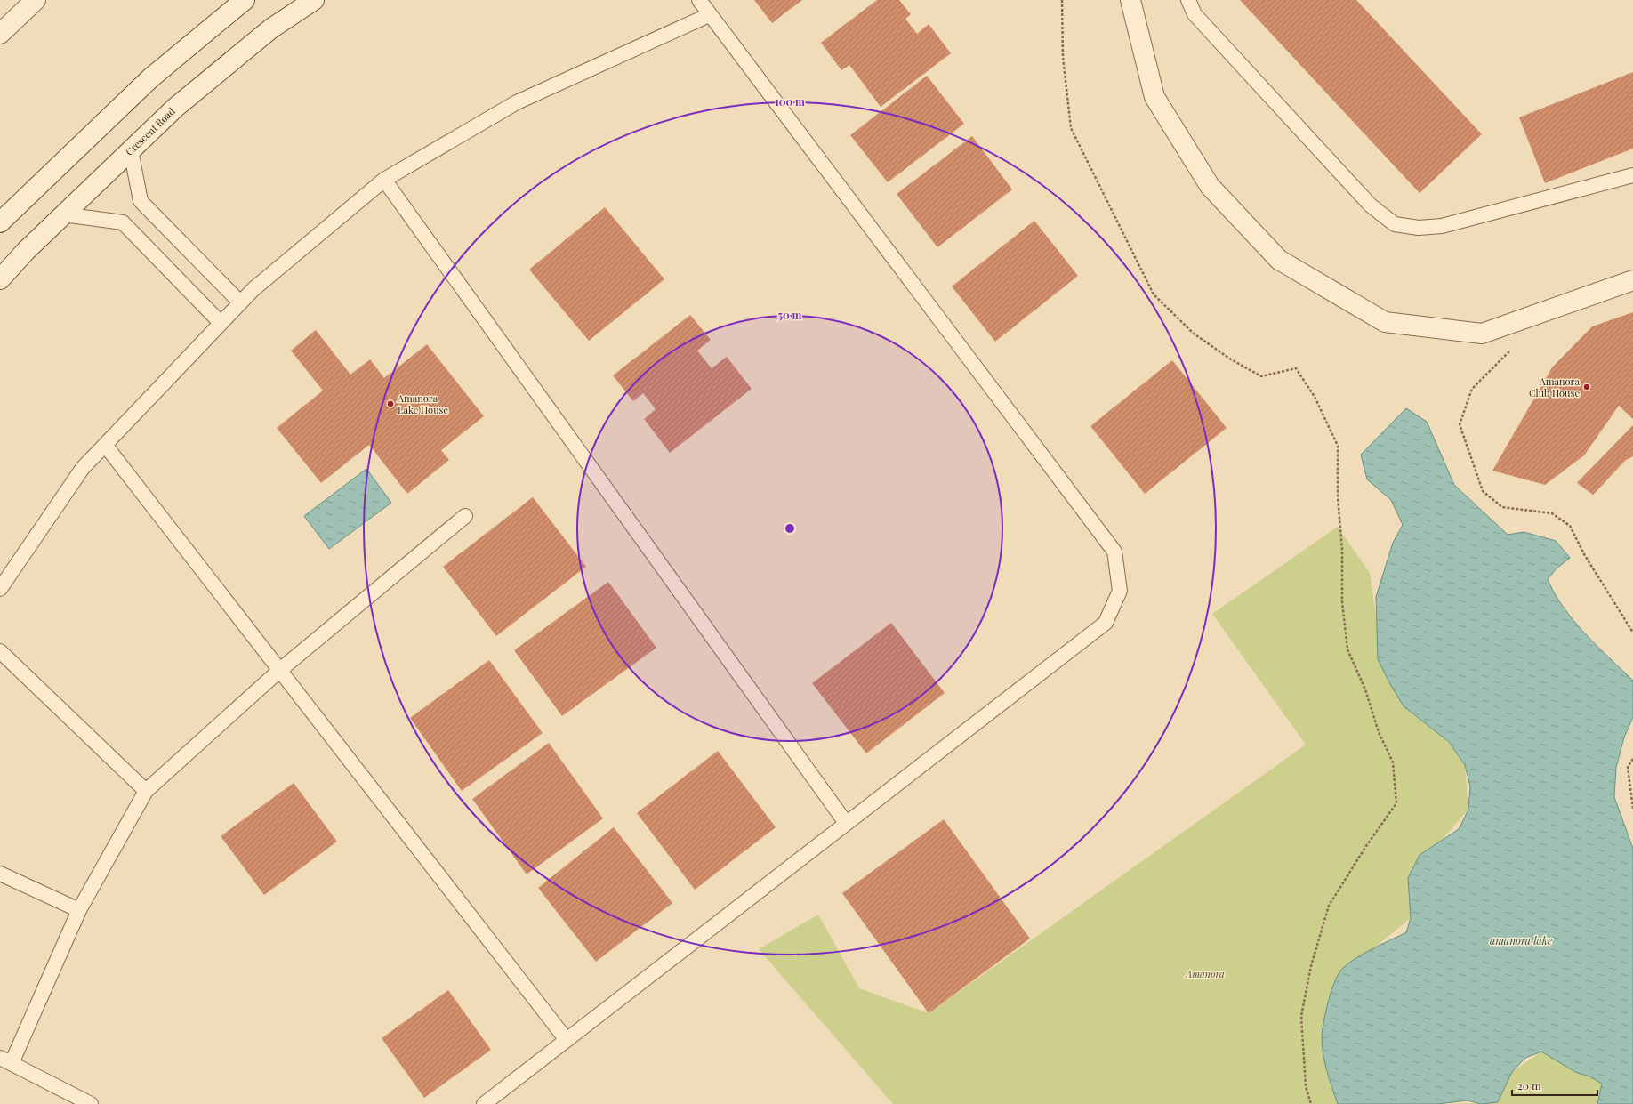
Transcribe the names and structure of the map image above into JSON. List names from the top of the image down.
{
  "streets": {
    "main road": ["Crescent Road"]
  },
  "water": ["amanora lake"],
  "parks": ["Amanora"],
  "places": ["Amanora Club House", "Amanora Lake House"],
  "scale_bar": "20 m",
  "rings": ["100 m", "50 m"]
}
